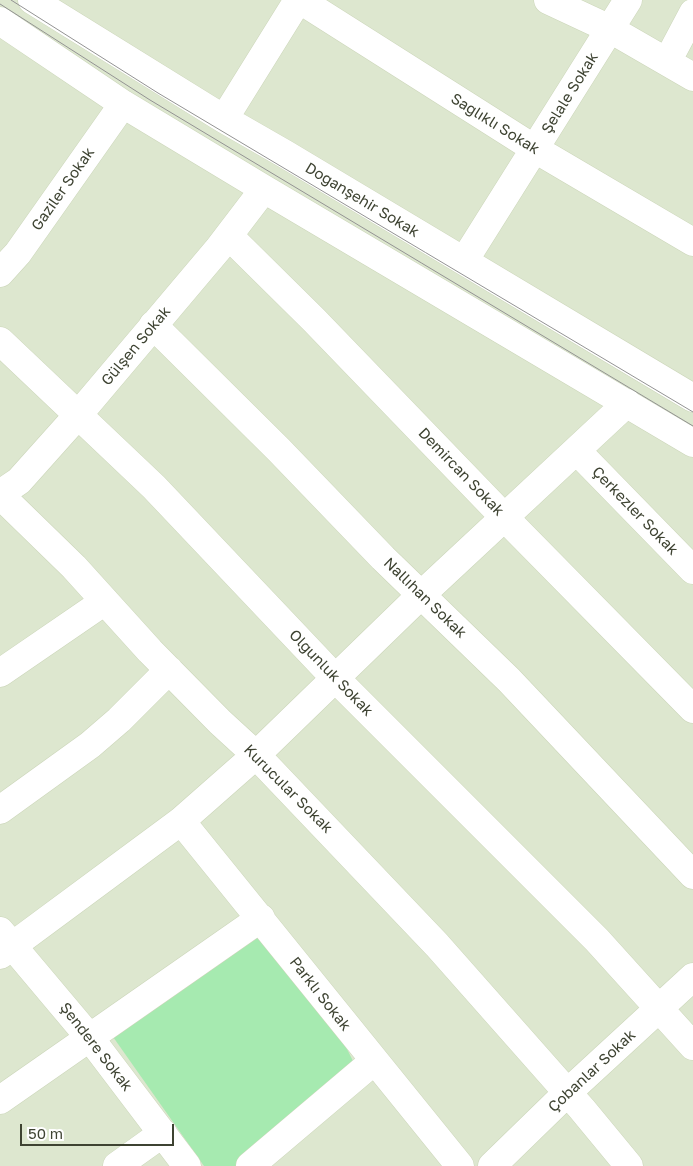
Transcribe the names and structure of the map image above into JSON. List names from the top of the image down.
{
  "streets": {
    "street": [
      "Şelale Sokak",
      "Sağlıklı Sokak",
      "Gaziler Sokak",
      "Doğanşehir Sokak",
      "Gülşen Sokak",
      "Demircan Sokak",
      "Çerkezler Sokak",
      "Nallıhan Sokak",
      "Olgunluk Sokak",
      "Kurucular Sokak",
      "Parklı Sokak",
      "Şendere Sokak",
      "Çobanlar Sokak"
    ]
  },
  "crossings": [
    ["Şelale Sokak", "Sağlıklı Sokak"],
    ["Şelale Sokak", "Doğanşehir Sokak"],
    ["Gülşen Sokak", "Demircan Sokak"],
    ["Gülşen Sokak", "Nallıhan Sokak"],
    ["Gülşen Sokak", "Olgunluk Sokak"],
    ["Gülşen Sokak", "Kurucular Sokak"],
    ["Olgunluk Sokak", "Çobanlar Sokak"],
    ["Kurucular Sokak", "Çobanlar Sokak"]
  ],
  "scale_bar": "50 m"
}
